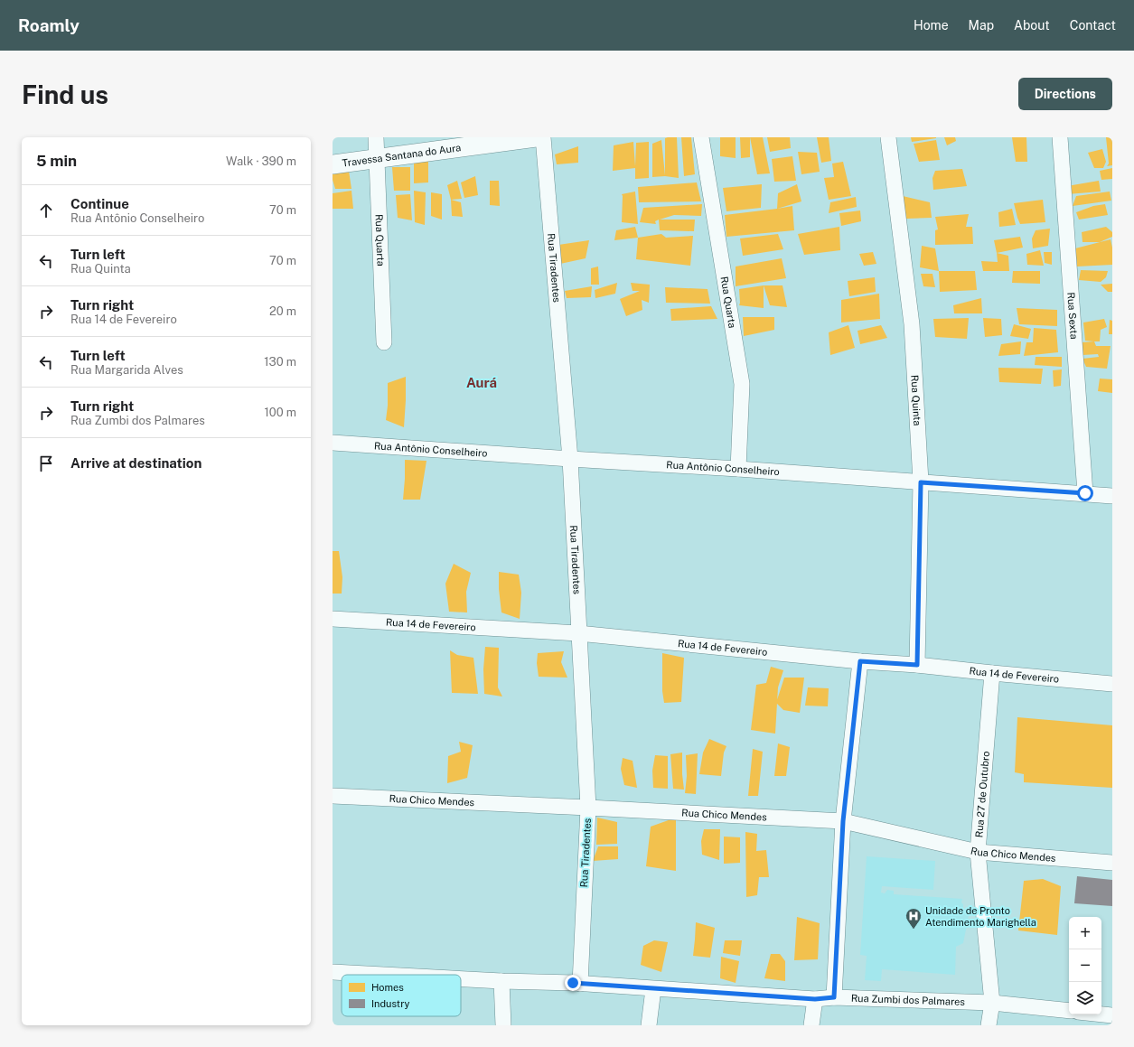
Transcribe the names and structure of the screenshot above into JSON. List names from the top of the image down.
{
  "streets": {
    "street": [
      "Travessa Santana do Aura",
      "Rua Quarta",
      "Rua Tiradentes",
      "Rua Sexta",
      "Rua Quinta",
      "Rua Antônio Conselheiro",
      "Rua 14 de Fevereiro",
      "Rua 27 de Outubro",
      "Rua Chico Mendes",
      "Rua Zumbi dos Palmares"
    ]
  },
  "crossings": [
    ["Travessa Santana do Aura", "Rua Quarta"],
    ["Rua Quarta", "Rua Antônio Conselheiro"],
    ["Rua Tiradentes", "Rua Antônio Conselheiro"],
    ["Rua Tiradentes", "Rua 14 de Fevereiro"],
    ["Rua Tiradentes", "Rua Chico Mendes"],
    ["Rua Tiradentes", "Rua Zumbi dos Palmares"],
    ["Rua Sexta", "Rua Antônio Conselheiro"],
    ["Rua Quinta", "Rua Antônio Conselheiro"],
    ["Rua Quinta", "Rua 14 de Fevereiro"],
    ["Rua 14 de Fevereiro", "Rua 27 de Outubro"],
    ["Rua 27 de Outubro", "Rua Chico Mendes"],
    ["Rua 27 de Outubro", "Rua Zumbi dos Palmares"]
  ],
  "districts": ["Aurá"],
  "places": {
    "hospital": ["Unidade de Pronto Atendimento Marighella"]
  },
  "legend": ["Homes", "Industry"],
  "page": {
    "header": "Roamly",
    "nav": [
      "Home",
      "Map",
      "About",
      "Contact"
    ],
    "buttons": "Directions",
    "title": "Find us",
    "heading": ["5 min", "Walk · 390 m"],
    "list": [
      ["Continue", "Rua Antônio Conselheiro", "70 m"],
      ["Turn left", "Rua Quinta", "70 m"],
      ["Turn right", "Rua 14 de Fevereiro", "20 m"],
      ["Turn left", "Rua Margarida Alves", "130 m"],
      ["Turn right", "Rua Zumbi dos Palmares", "100 m"],
      "Arrive at destination"
    ],
    "map_buttons": ["+", "−"]
  }
}
